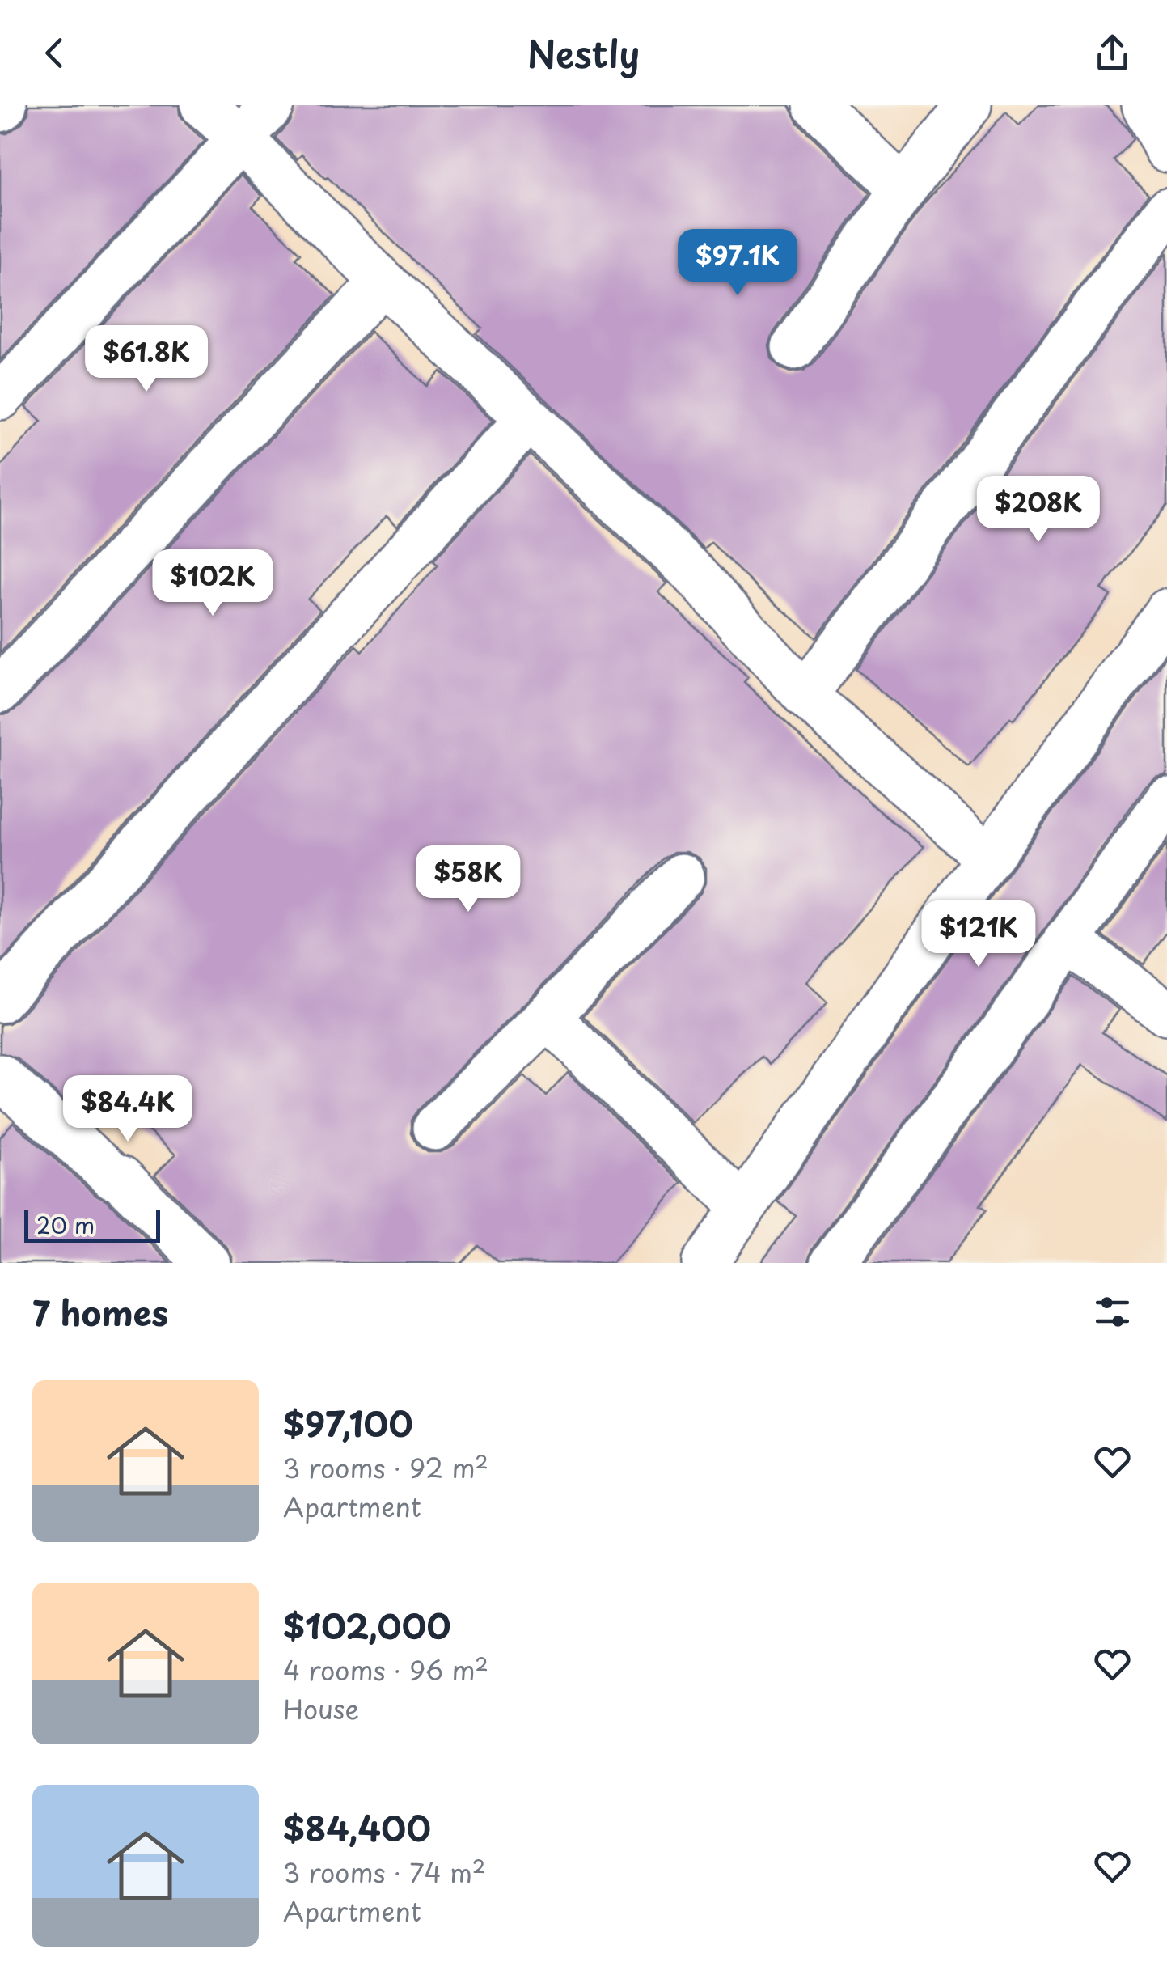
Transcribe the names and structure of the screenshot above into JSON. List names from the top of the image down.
{
  "scale_bar": "20 m",
  "page": {
    "header": "Nestly",
    "price": [
      "$97.1K",
      "$61.8K",
      "$208K",
      "$102K",
      "$58K",
      "$121K",
      "$84.4K"
    ],
    "scale": "20 m",
    "heading": "7 homes",
    "list": [
      {
        "name": "$97,100",
        "note": "3 rooms · 92 m² · Apartment"
      },
      {
        "name": "$102,000",
        "note": "4 rooms · 96 m² · House"
      },
      {
        "name": "$84,400",
        "note": "3 rooms · 74 m² · Apartment"
      }
    ]
  }
}
